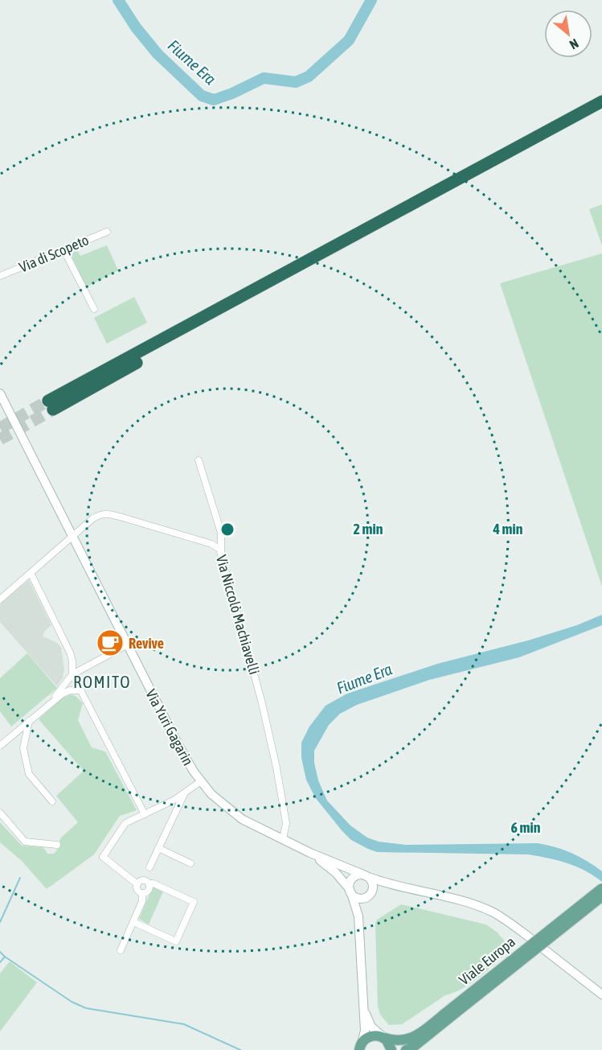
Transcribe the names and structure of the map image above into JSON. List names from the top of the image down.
{
  "streets": {
    "main road": ["Viale Europa"],
    "street": ["Via di Scopeto", "Via Niccolò Machiavelli", "Via Yuri Gagarin"]
  },
  "crossings": [
    ["Via Niccolò Machiavelli", "Via Yuri Gagarin"]
  ],
  "districts": ["ROMITO"],
  "water": ["Fiume Era"],
  "places": {
    "cafe": ["Revive"]
  },
  "north": "bottom right",
  "rings": ["2 min", "4 min", "6 min"]
}
